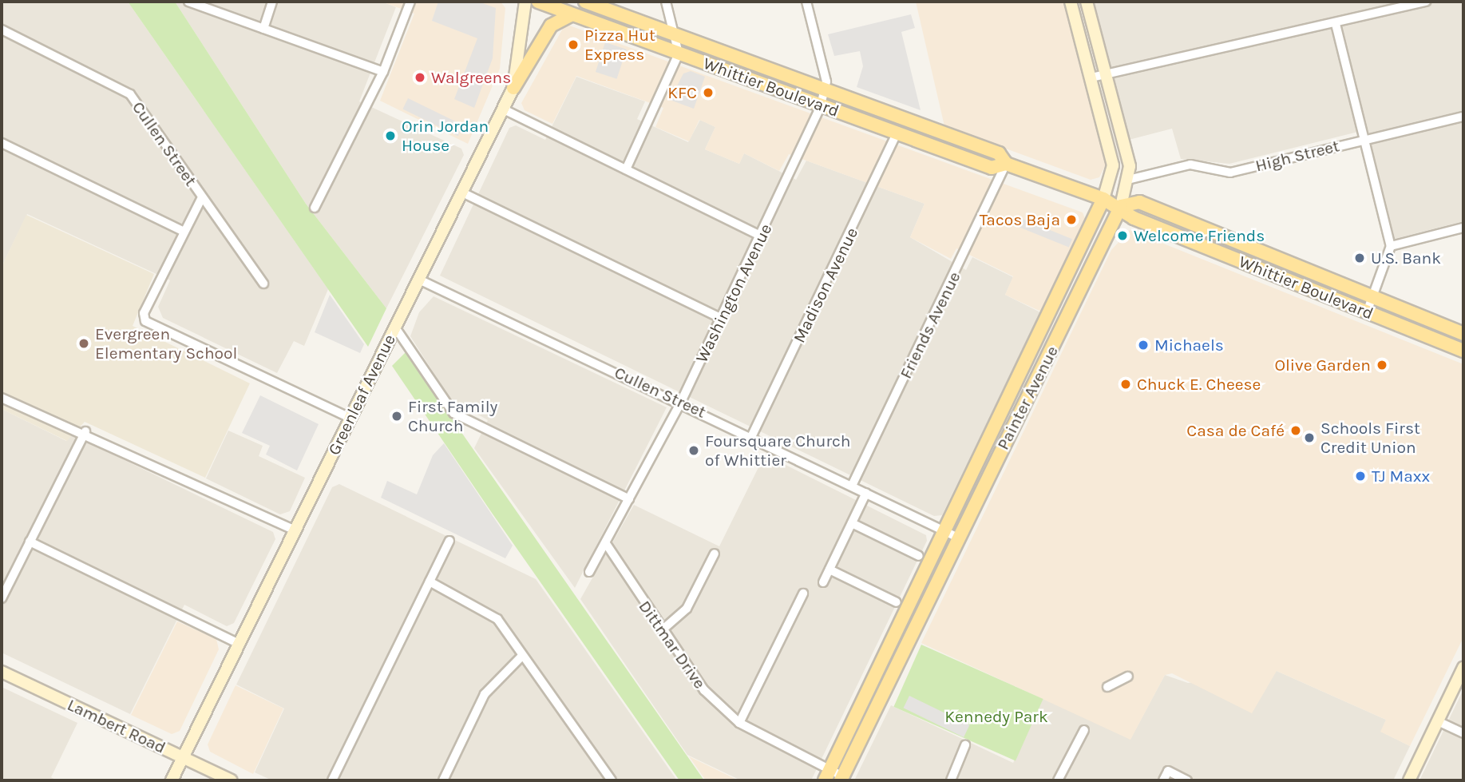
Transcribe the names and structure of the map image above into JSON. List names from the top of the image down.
{
  "streets": {
    "main road": ["Whittier Boulevard", "Painter Avenue"],
    "street": [
      "Cullen Street",
      "High Street",
      "Madison Avenue",
      "Washington Avenue",
      "Friends Avenue",
      "Greenleaf Avenue",
      "Dittmar Drive",
      "Lambert Road"
    ]
  },
  "crossings": [
    ["Whittier Boulevard", "Madison Avenue"],
    ["Whittier Boulevard", "Washington Avenue"],
    ["Whittier Boulevard", "Friends Avenue"],
    ["Whittier Boulevard", "Painter Avenue"],
    ["Cullen Street", "Madison Avenue"],
    ["Cullen Street", "Washington Avenue"],
    ["Cullen Street", "Friends Avenue"],
    ["Cullen Street", "Greenleaf Avenue"],
    ["Cullen Street", "Painter Avenue"],
    ["High Street", "Painter Avenue"],
    ["Washington Avenue", "Dittmar Drive"],
    ["Greenleaf Avenue", "Lambert Road"],
    ["Painter Avenue", "Dittmar Drive"]
  ],
  "parks": ["Kennedy Park"],
  "places": [
    "Pizza Hut Express",
    "Walgreens",
    "KFC",
    "Orin Jordan House",
    "Tacos Baja",
    "Welcome Friends",
    "U.S. Bank",
    "Evergreen Elementary School",
    "Michaels",
    "Olive Garden",
    "Chuck E. Cheese",
    "First Family Church",
    "Casa de Café",
    "Schools First Credit Union",
    "Foursquare Church of Whittier",
    "TJ Maxx"
  ]
}
